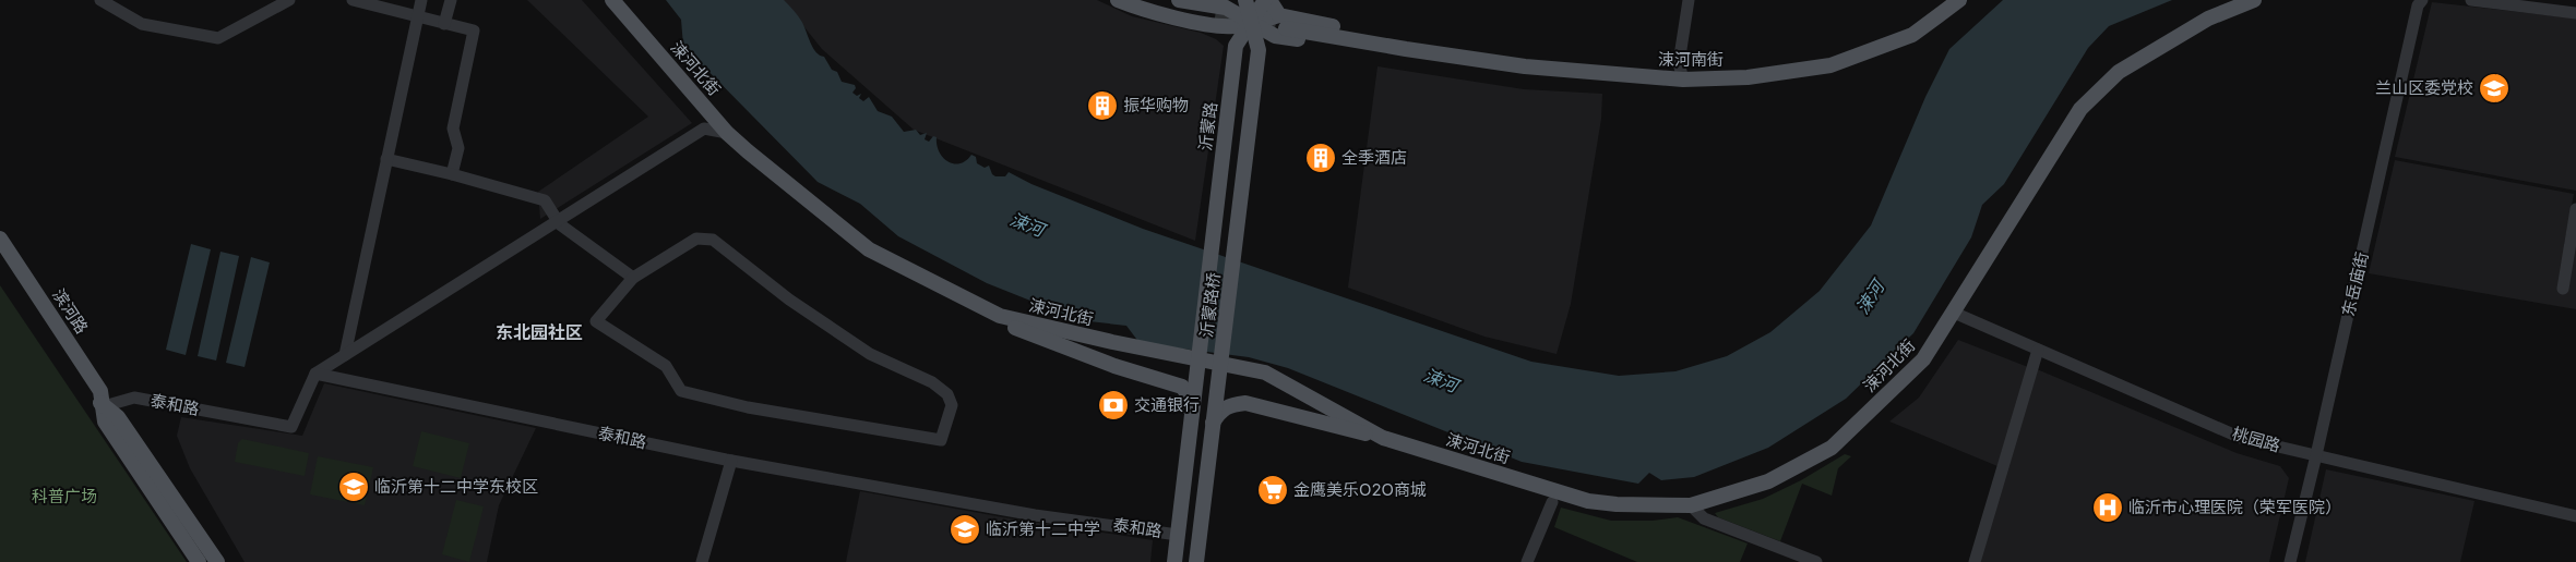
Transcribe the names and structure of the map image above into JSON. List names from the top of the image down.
{
  "streets": {
    "main road": [
      "涑河南街",
      "涑河北街",
      "沂蒙路",
      "沂蒙路桥",
      "滨河路"
    ],
    "street": ["东岳庙街", "泰和路", "桃园路"]
  },
  "crossings": [
    ["涑河北街", "桃园路"],
    ["沂蒙路", "沂蒙路桥"],
    ["东岳庙街", "桃园路"],
    ["滨河路", "泰和路"]
  ],
  "districts": ["东北园社区"],
  "water": ["涑河"],
  "parks": ["科普广场"],
  "places": {
    "school or university": ["兰山区委党校", "临沂第十二中学东校区", "临沂第十二中学"],
    "building": ["振华购物", "全季酒店"],
    "bank": ["交通银行"],
    "supermarket": ["金鹰美乐O2O商城"],
    "hospital": ["临沂市心理医院（荣军医院）"]
  }
}
